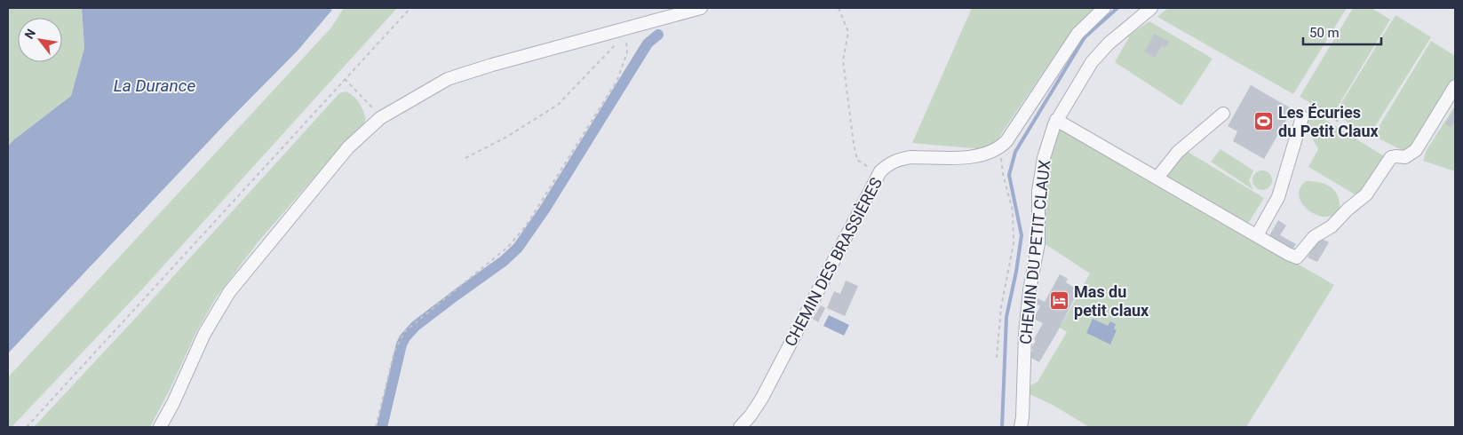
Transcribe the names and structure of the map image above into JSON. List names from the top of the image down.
{
  "streets": {
    "street": ["CHEMIN DU PETIT CLAUX", "CHEMIN DES BRASSIÈRES"]
  },
  "water": ["La Durance"],
  "places": {
    "sports": ["Les Écuries du Petit Claux"],
    "hotel": ["Mas du petit claux"]
  },
  "scale_bar": "50 m",
  "north": "top left"
}
